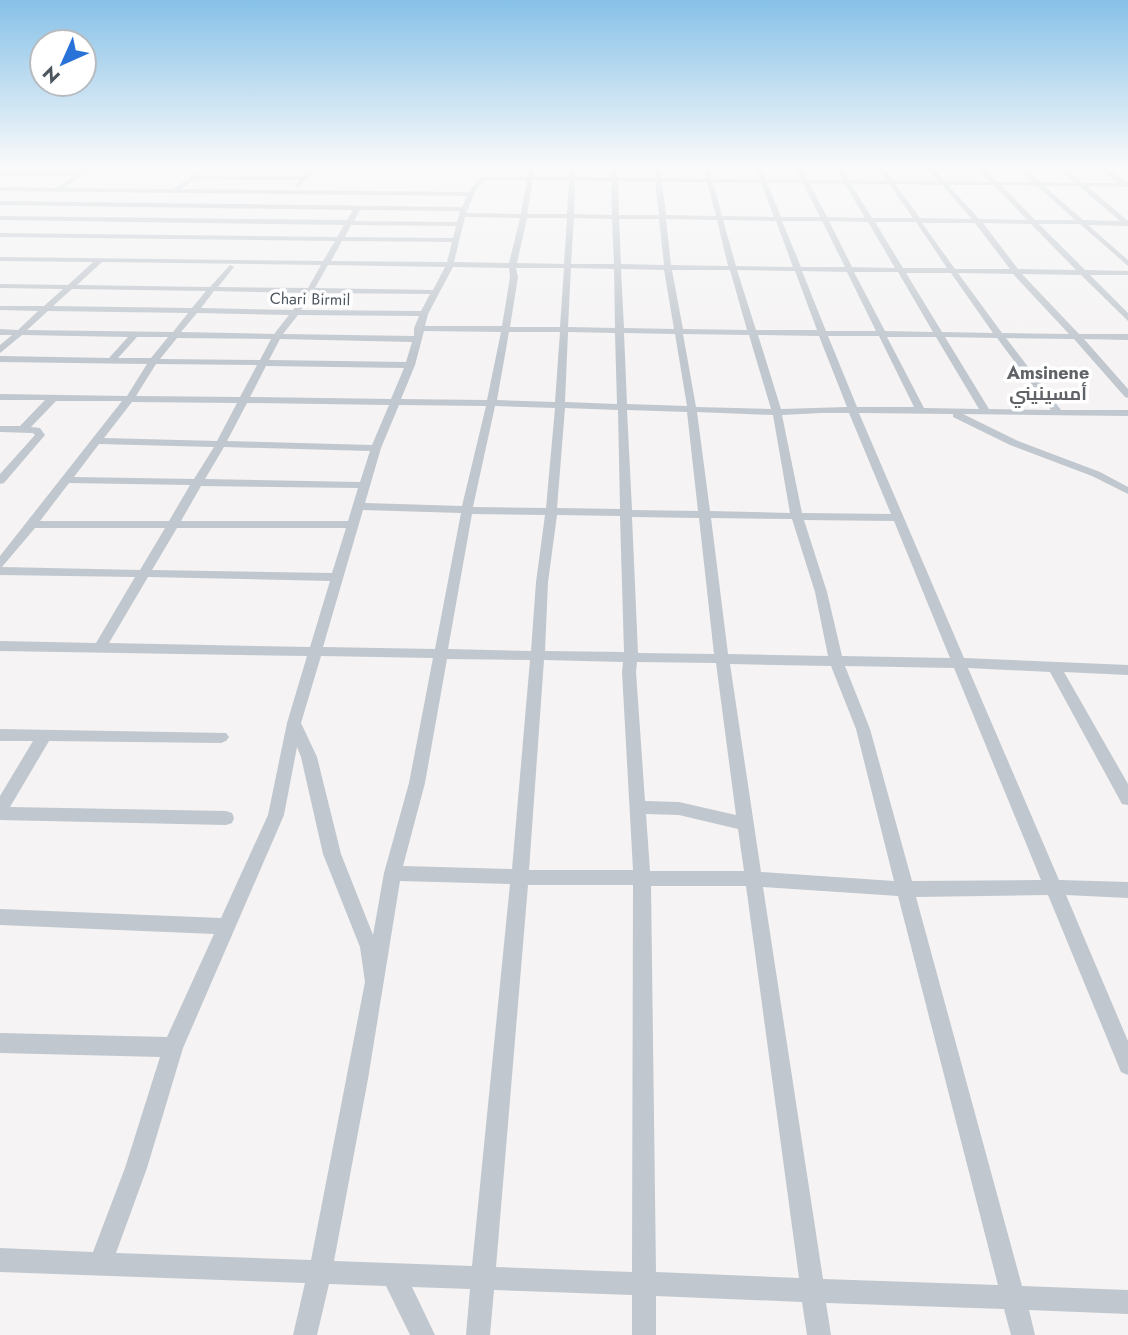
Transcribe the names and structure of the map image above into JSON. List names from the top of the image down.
{
  "streets": {
    "street": ["Chari Birmil"]
  },
  "districts": ["Amsinene أمسينيني"],
  "north": "bottom left"
}
